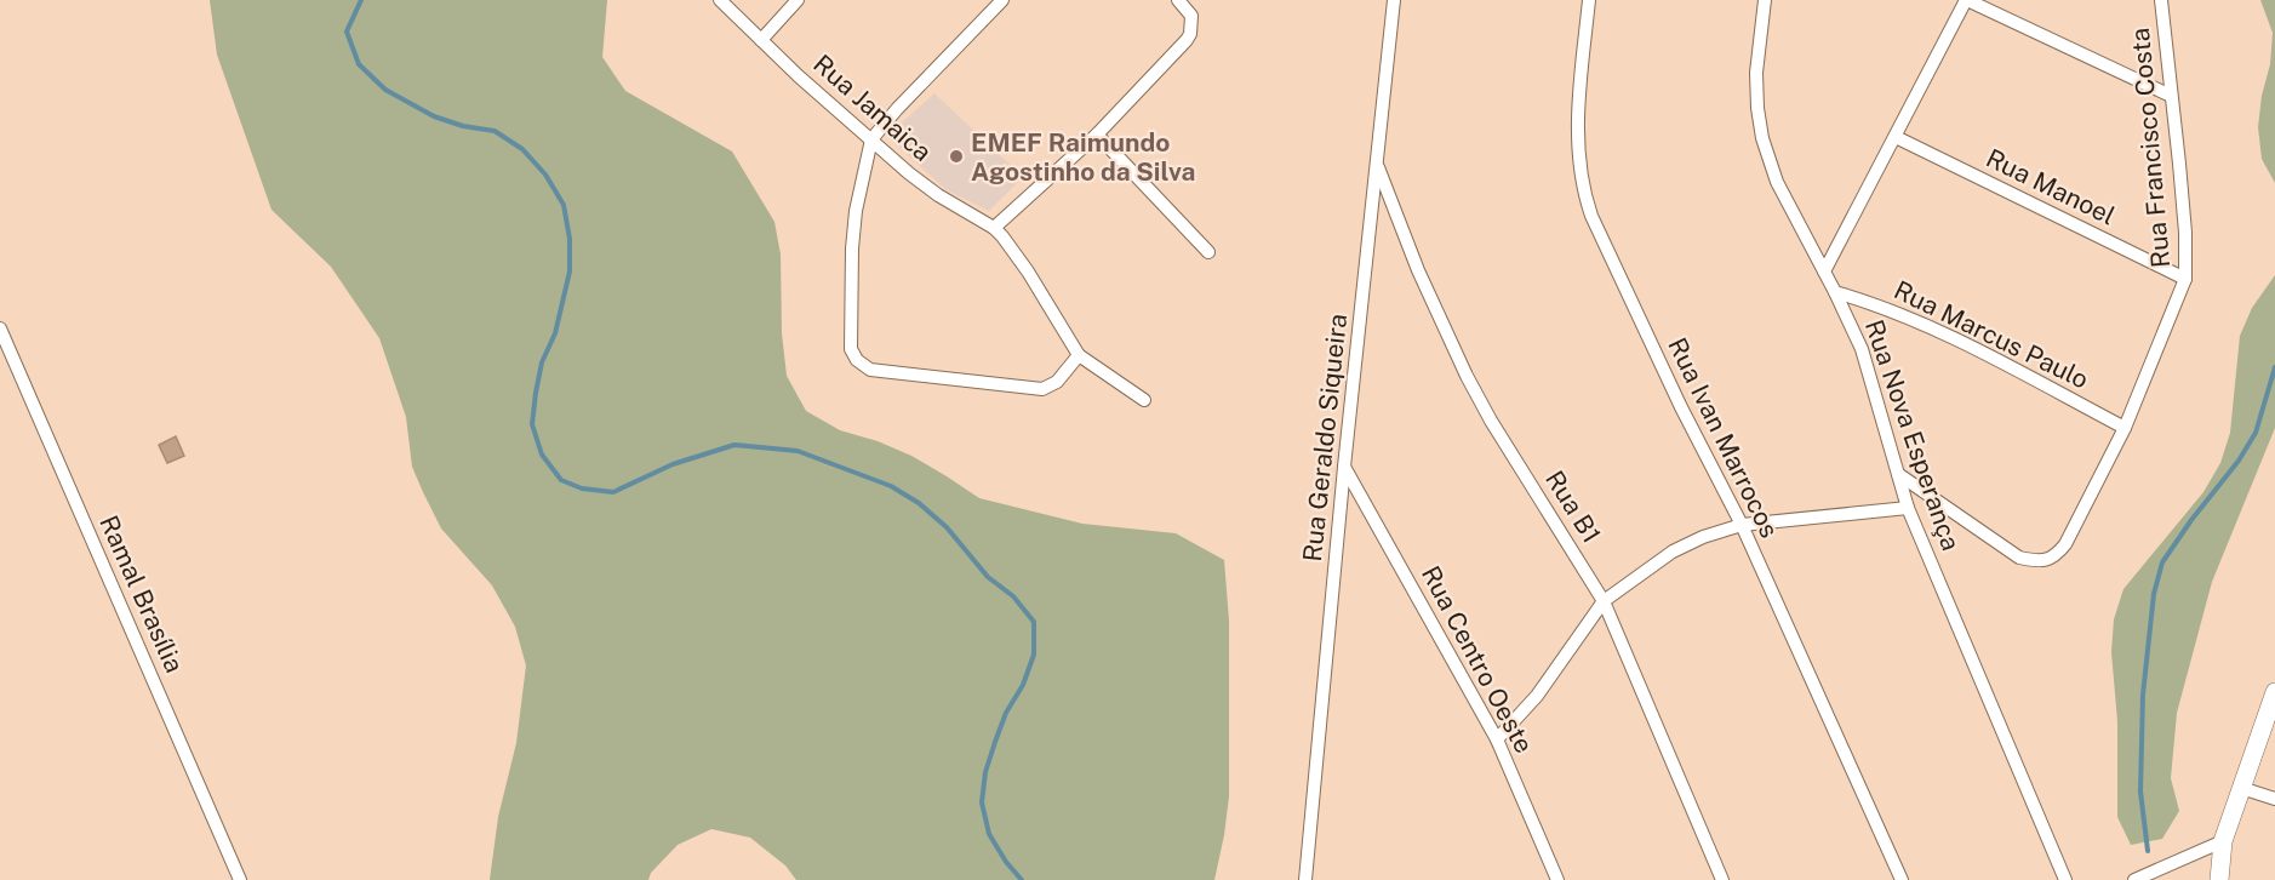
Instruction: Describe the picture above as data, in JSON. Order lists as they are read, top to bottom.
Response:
{
  "streets": {
    "street": [
      "Rua Jamaica",
      "Rua Francisco Costa",
      "Rua Manoel",
      "Rua Marcus Paulo",
      "Rua Nova Esperança",
      "Rua Geraldo Siqueira",
      "Rua Ivan Marrocos",
      "Rua B1",
      "Ramal Brasília",
      "Rua Centro Oeste"
    ]
  },
  "crossings": [
    ["Rua Francisco Costa", "Rua Manoel"],
    ["Rua Francisco Costa", "Rua Marcus Paulo"],
    ["Rua Francisco Costa", "Rua Nova Esperança"],
    ["Rua Marcus Paulo", "Rua Nova Esperança"],
    ["Rua Geraldo Siqueira", "Rua B1"],
    ["Rua Geraldo Siqueira", "Rua Centro Oeste"]
  ],
  "places": ["EMEF Raimundo Agostinho da Silva"]
}
